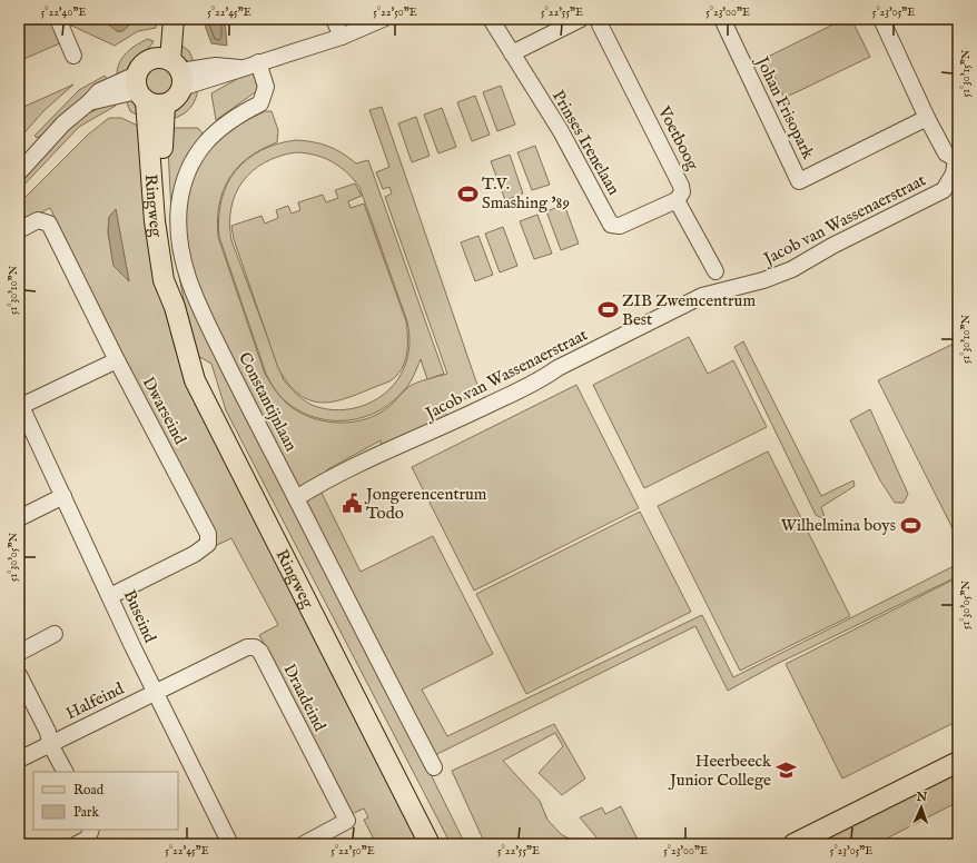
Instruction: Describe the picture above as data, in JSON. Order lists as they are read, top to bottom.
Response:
{
  "streets": {
    "main road": ["Ringweg"],
    "street": [
      "Johan Frisopark",
      "Voetboog",
      "Prinses Irenelaan",
      "Jacob van Wassenaerstraat",
      "Constantijnlaan",
      "Dwarseind",
      "Buseind",
      "Draadeind",
      "Halfeind"
    ]
  },
  "crossings": [
    ["Voetboog", "Prinses Irenelaan"],
    ["Jacob van Wassenaerstraat", "Constantijnlaan"],
    ["Dwarseind", "Buseind"],
    ["Buseind", "Draadeind"],
    ["Buseind", "Halfeind"],
    ["Draadeind", "Halfeind"]
  ],
  "places": {
    "sports": ["T.V. Smashing '89", "ZIB Zwemcentrum Best", "Wilhelmina boys"],
    "public building": ["Jongerencentrum Todo"],
    "school or university": ["Heerbeeck Junior College"]
  },
  "legend": ["Road", "Park"],
  "north": "top",
  "coordinates": [
    "5°22'40\"E",
    "5°22'45\"E",
    "5°22'50\"E",
    "5°22'55\"E",
    "5°23'00\"E",
    "5°23'05\"E",
    "51°30'15\"N",
    "51°30'10\"N",
    "51°30'05\"N"
  ]
}
